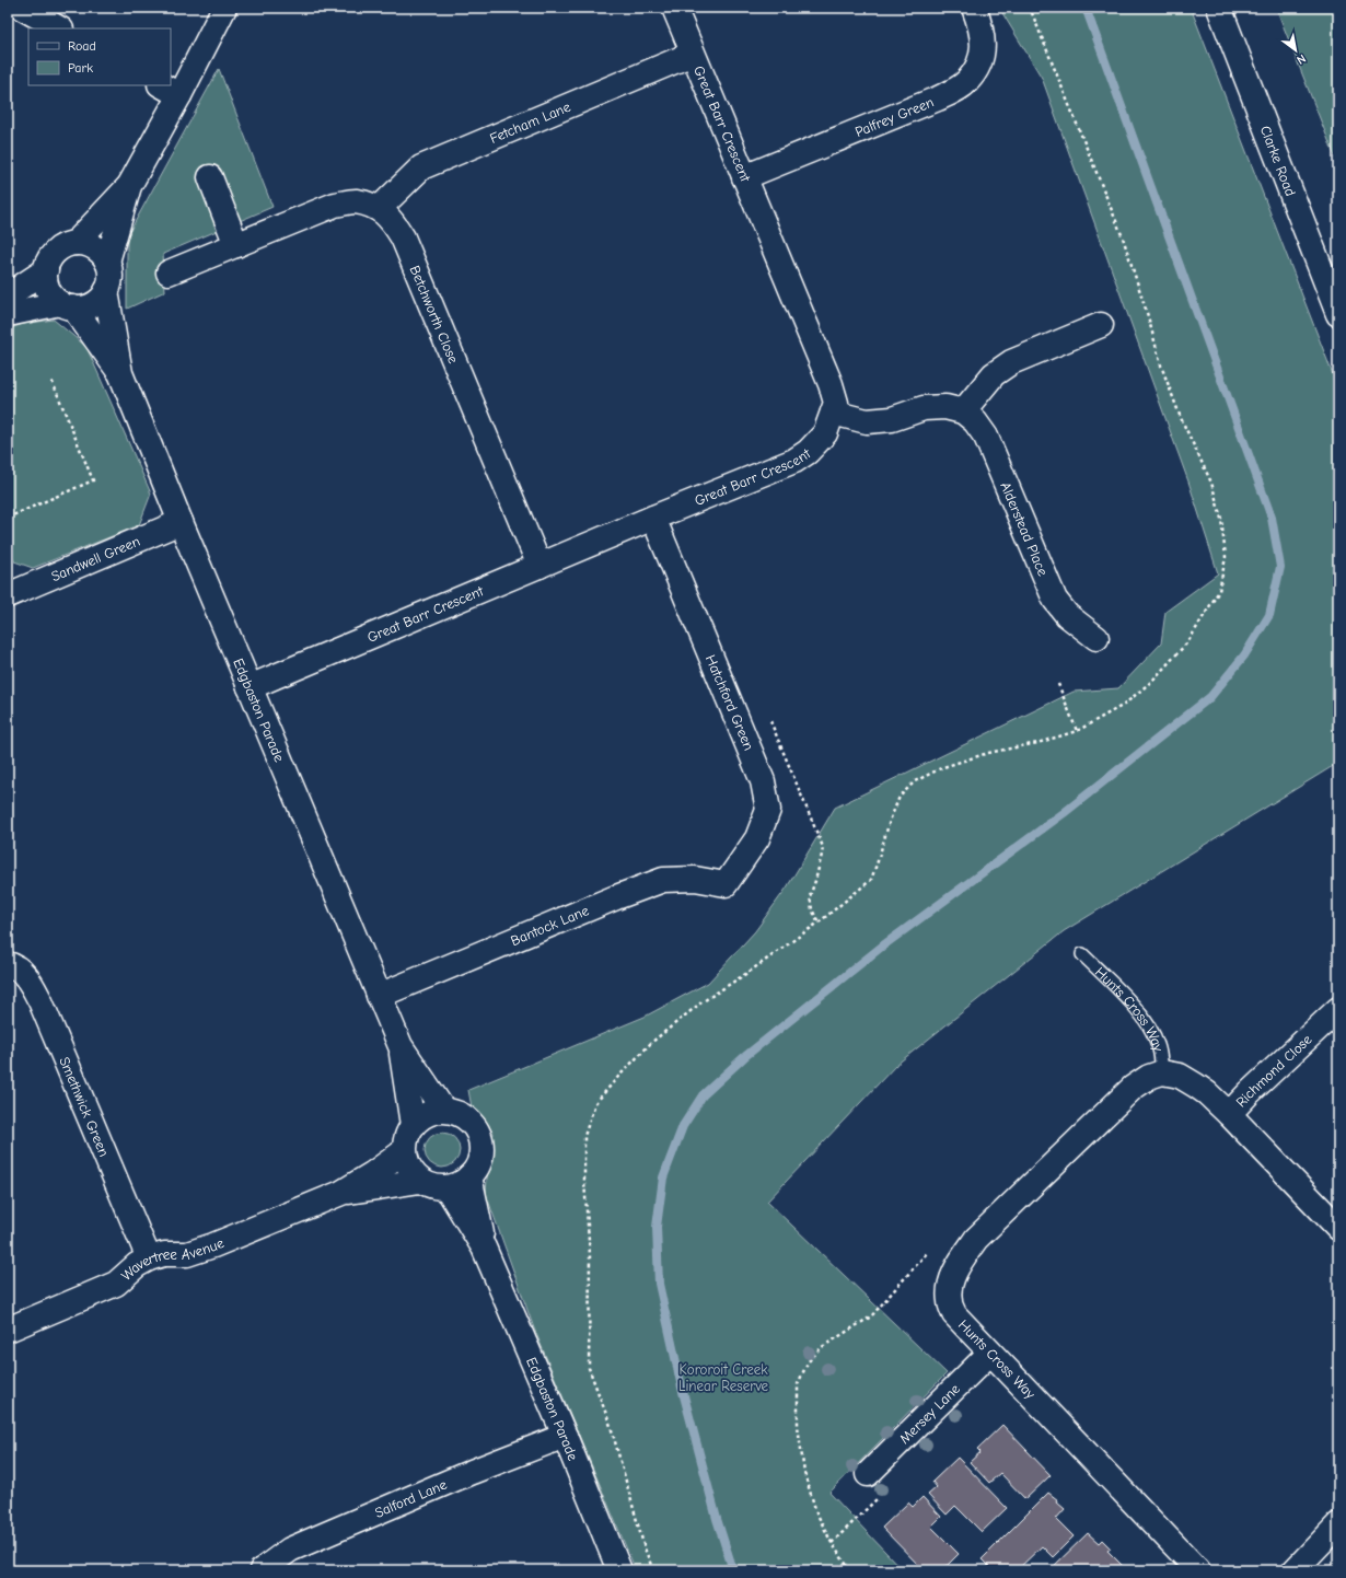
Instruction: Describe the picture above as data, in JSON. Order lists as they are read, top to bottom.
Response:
{
  "streets": {
    "street": [
      "Palfrey Green",
      "Fetcham Lane",
      "Great Barr Crescent",
      "Clarke Road",
      "Betchworth Close",
      "Alderstead Place",
      "Sandwell Green",
      "Hatchford Green",
      "Edgbaston Parade",
      "Bantock Lane",
      "Hunts Cross Way",
      "Richmond Close",
      "Smethwick Green",
      "Wavertree Avenue",
      "Mersey Lane",
      "Salford Lane"
    ]
  },
  "crossings": [
    ["Palfrey Green", "Great Barr Crescent"],
    ["Fetcham Lane", "Great Barr Crescent"],
    ["Fetcham Lane", "Betchworth Close"],
    ["Great Barr Crescent", "Betchworth Close"],
    ["Great Barr Crescent", "Hatchford Green"],
    ["Great Barr Crescent", "Edgbaston Parade"],
    ["Sandwell Green", "Edgbaston Parade"],
    ["Hatchford Green", "Bantock Lane"],
    ["Edgbaston Parade", "Bantock Lane"],
    ["Edgbaston Parade", "Wavertree Avenue"],
    ["Edgbaston Parade", "Salford Lane"],
    ["Hunts Cross Way", "Richmond Close"],
    ["Hunts Cross Way", "Mersey Lane"],
    ["Smethwick Green", "Wavertree Avenue"]
  ],
  "parks": ["Kororoit Creek Linear Reserve"],
  "legend": ["Road", "Park"],
  "north": "bottom right"
}
